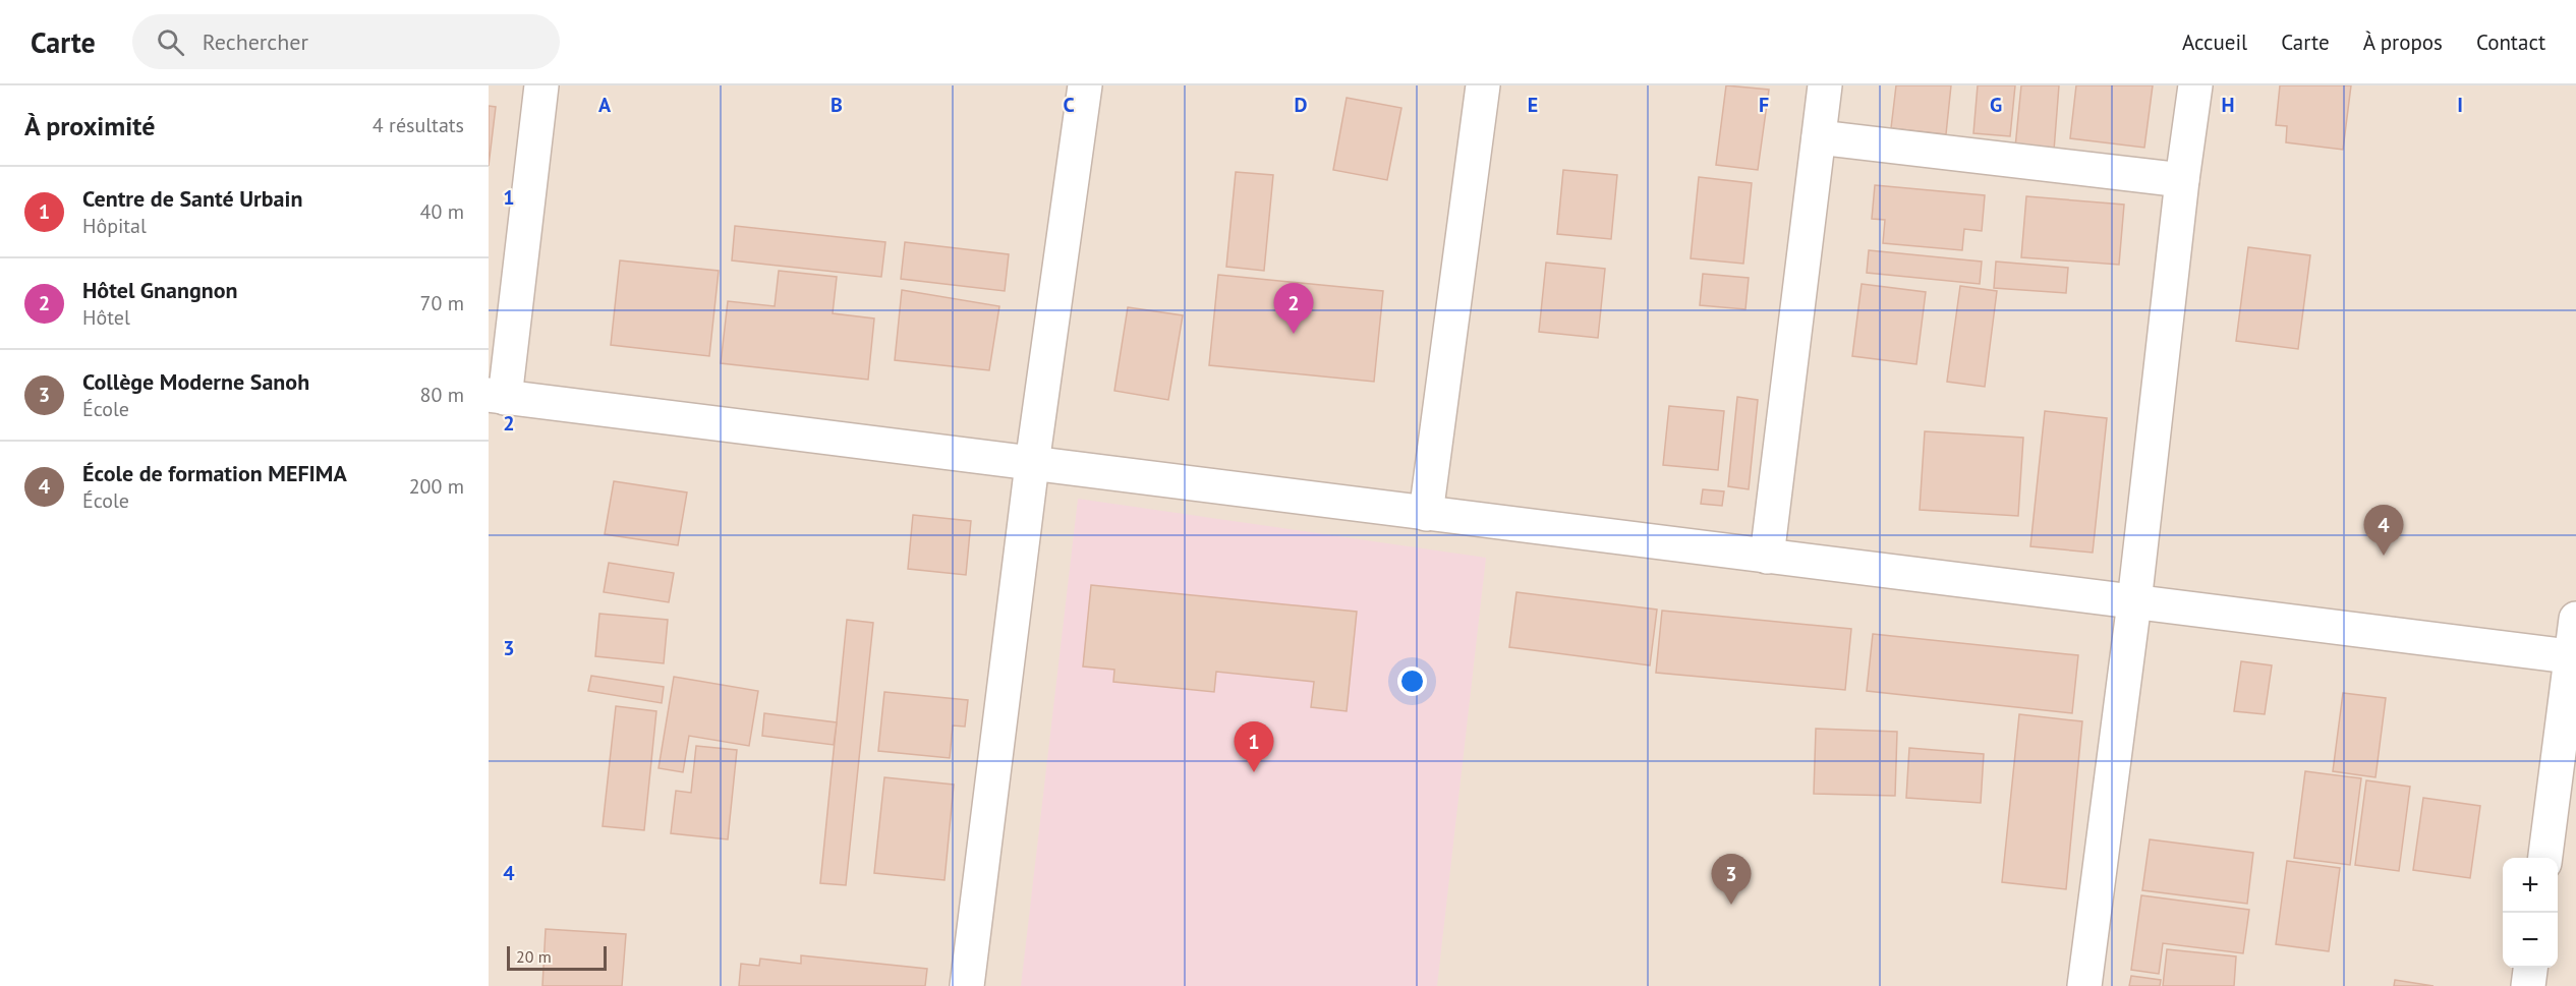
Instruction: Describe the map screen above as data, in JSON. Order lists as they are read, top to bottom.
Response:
{
  "scale_bar": "20 m",
  "page": {
    "header": "Carte",
    "search": "Rechercher",
    "nav": [
      "Accueil",
      "Carte",
      "À propos",
      "Contact"
    ],
    "heading": ["À proximité", "4 résultats"],
    "list": [
      {
        "mark": "1",
        "name": "Centre de Santé Urbain",
        "note": "Hôpital",
        "value": "40 m"
      },
      {
        "mark": "2",
        "name": "Hôtel Gnangnon",
        "note": "Hôtel",
        "value": "70 m"
      },
      {
        "mark": "3",
        "name": "Collège Moderne Sanoh",
        "note": "École",
        "value": "80 m"
      },
      {
        "mark": "4",
        "name": "École de formation MEFIMA",
        "note": "École",
        "value": "200 m"
      }
    ],
    "pins": [
      "2",
      "4",
      "1",
      "3"
    ],
    "map_buttons": ["+", "−"],
    "scale": "20 m"
  },
  "grid": {
    "columns": [
      "A",
      "B",
      "C",
      "D",
      "E",
      "F",
      "G",
      "H",
      "I"
    ],
    "rows": [
      "1",
      "2",
      "3",
      "4"
    ]
  }
}
